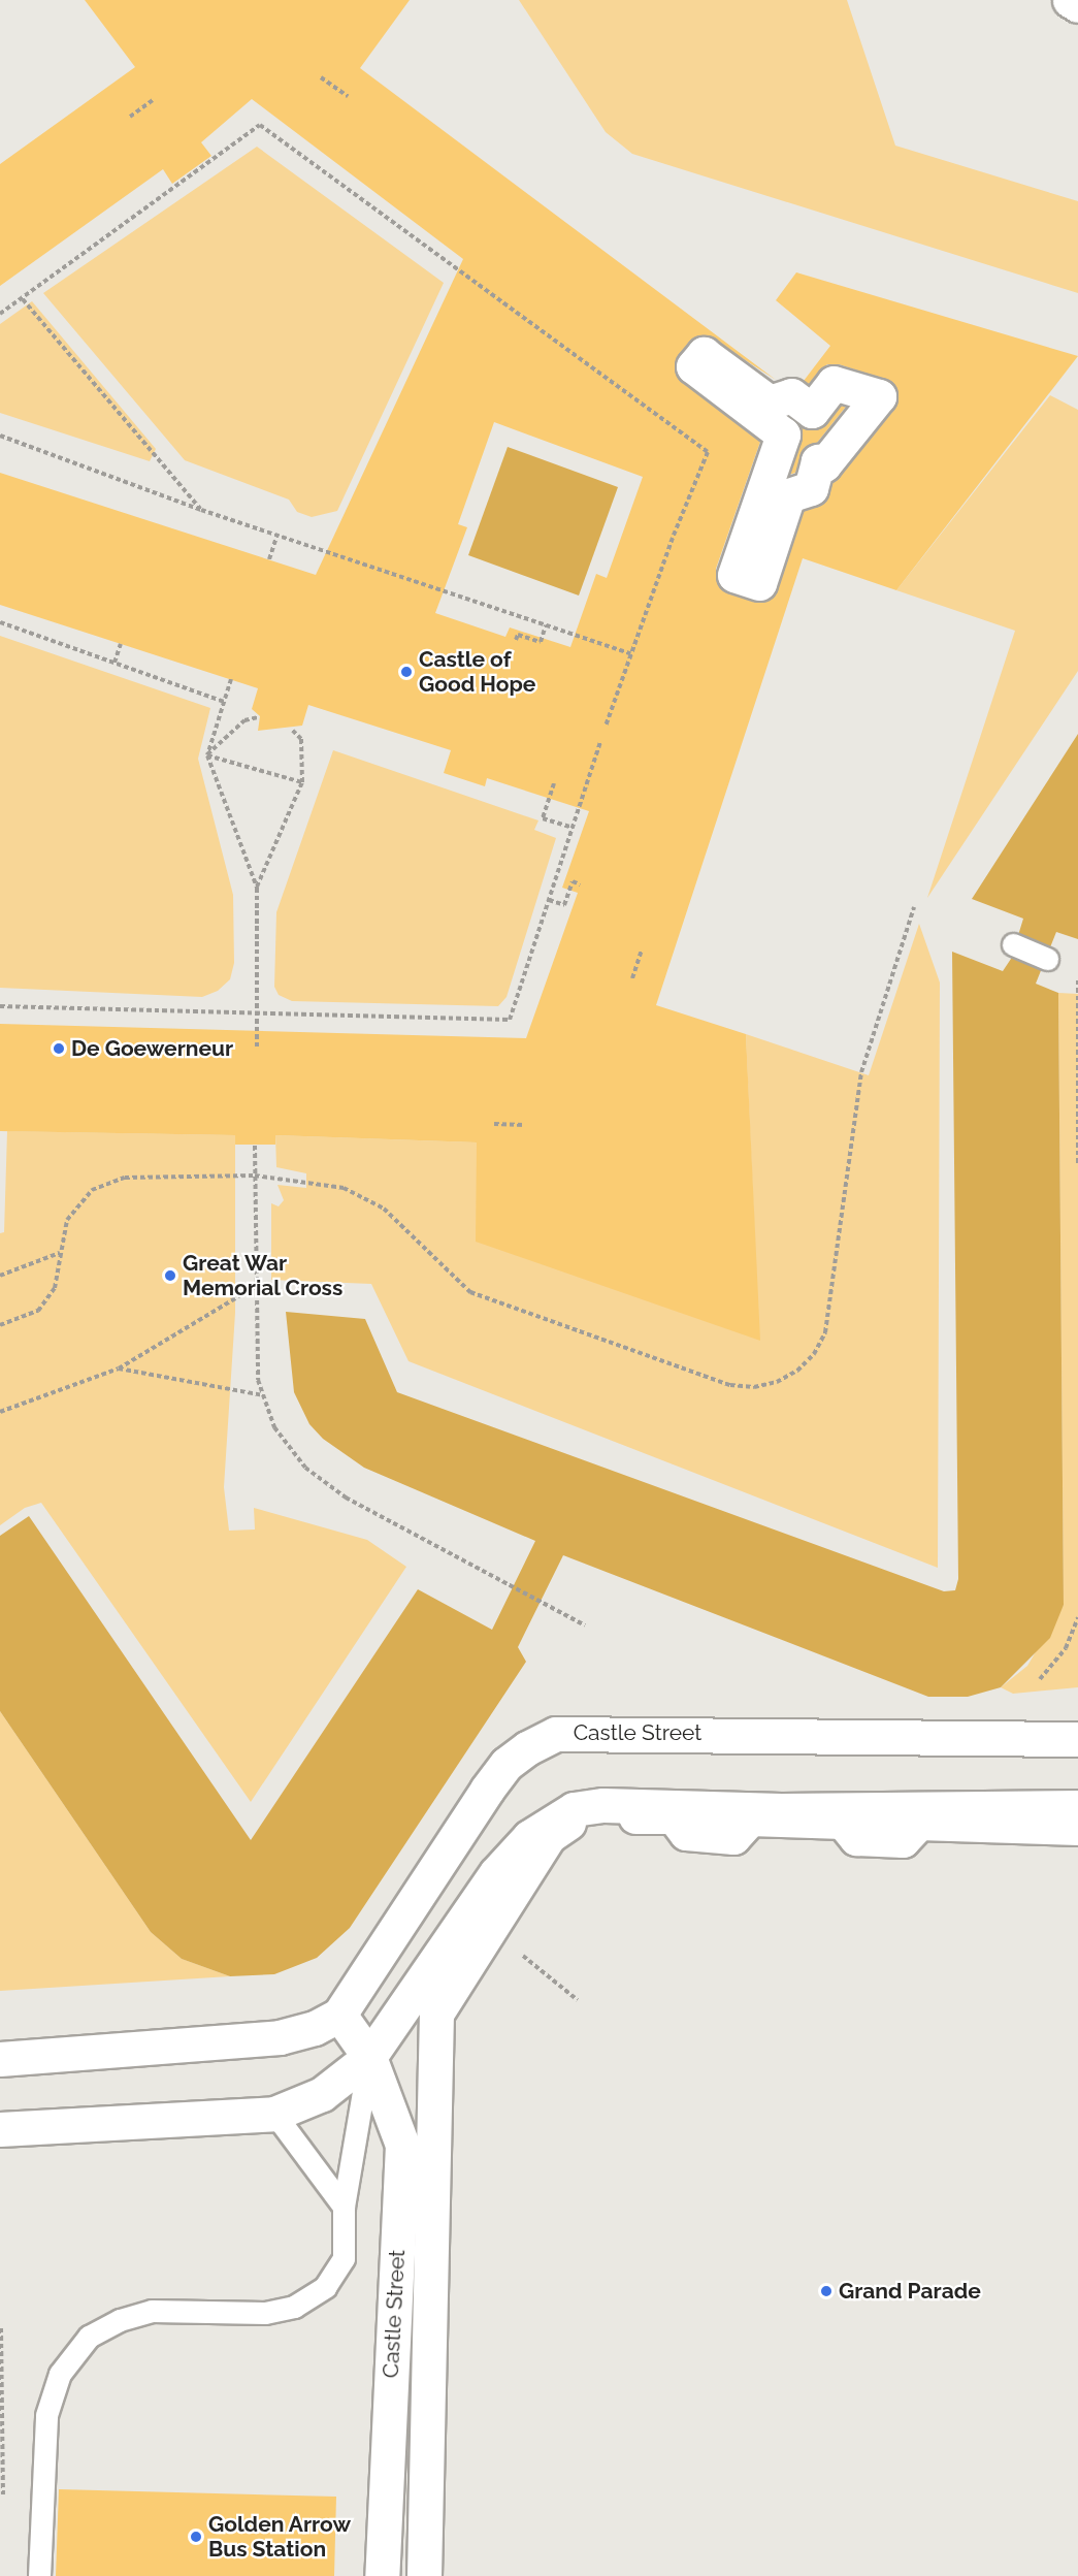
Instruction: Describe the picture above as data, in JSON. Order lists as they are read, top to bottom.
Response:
{
  "streets": {
    "street": ["Castle Street"]
  },
  "places": [
    "Castle of Good Hope",
    "De Goewerneur",
    "Great War Memorial Cross",
    "Grand Parade",
    "Golden Arrow Bus Station"
  ]
}
